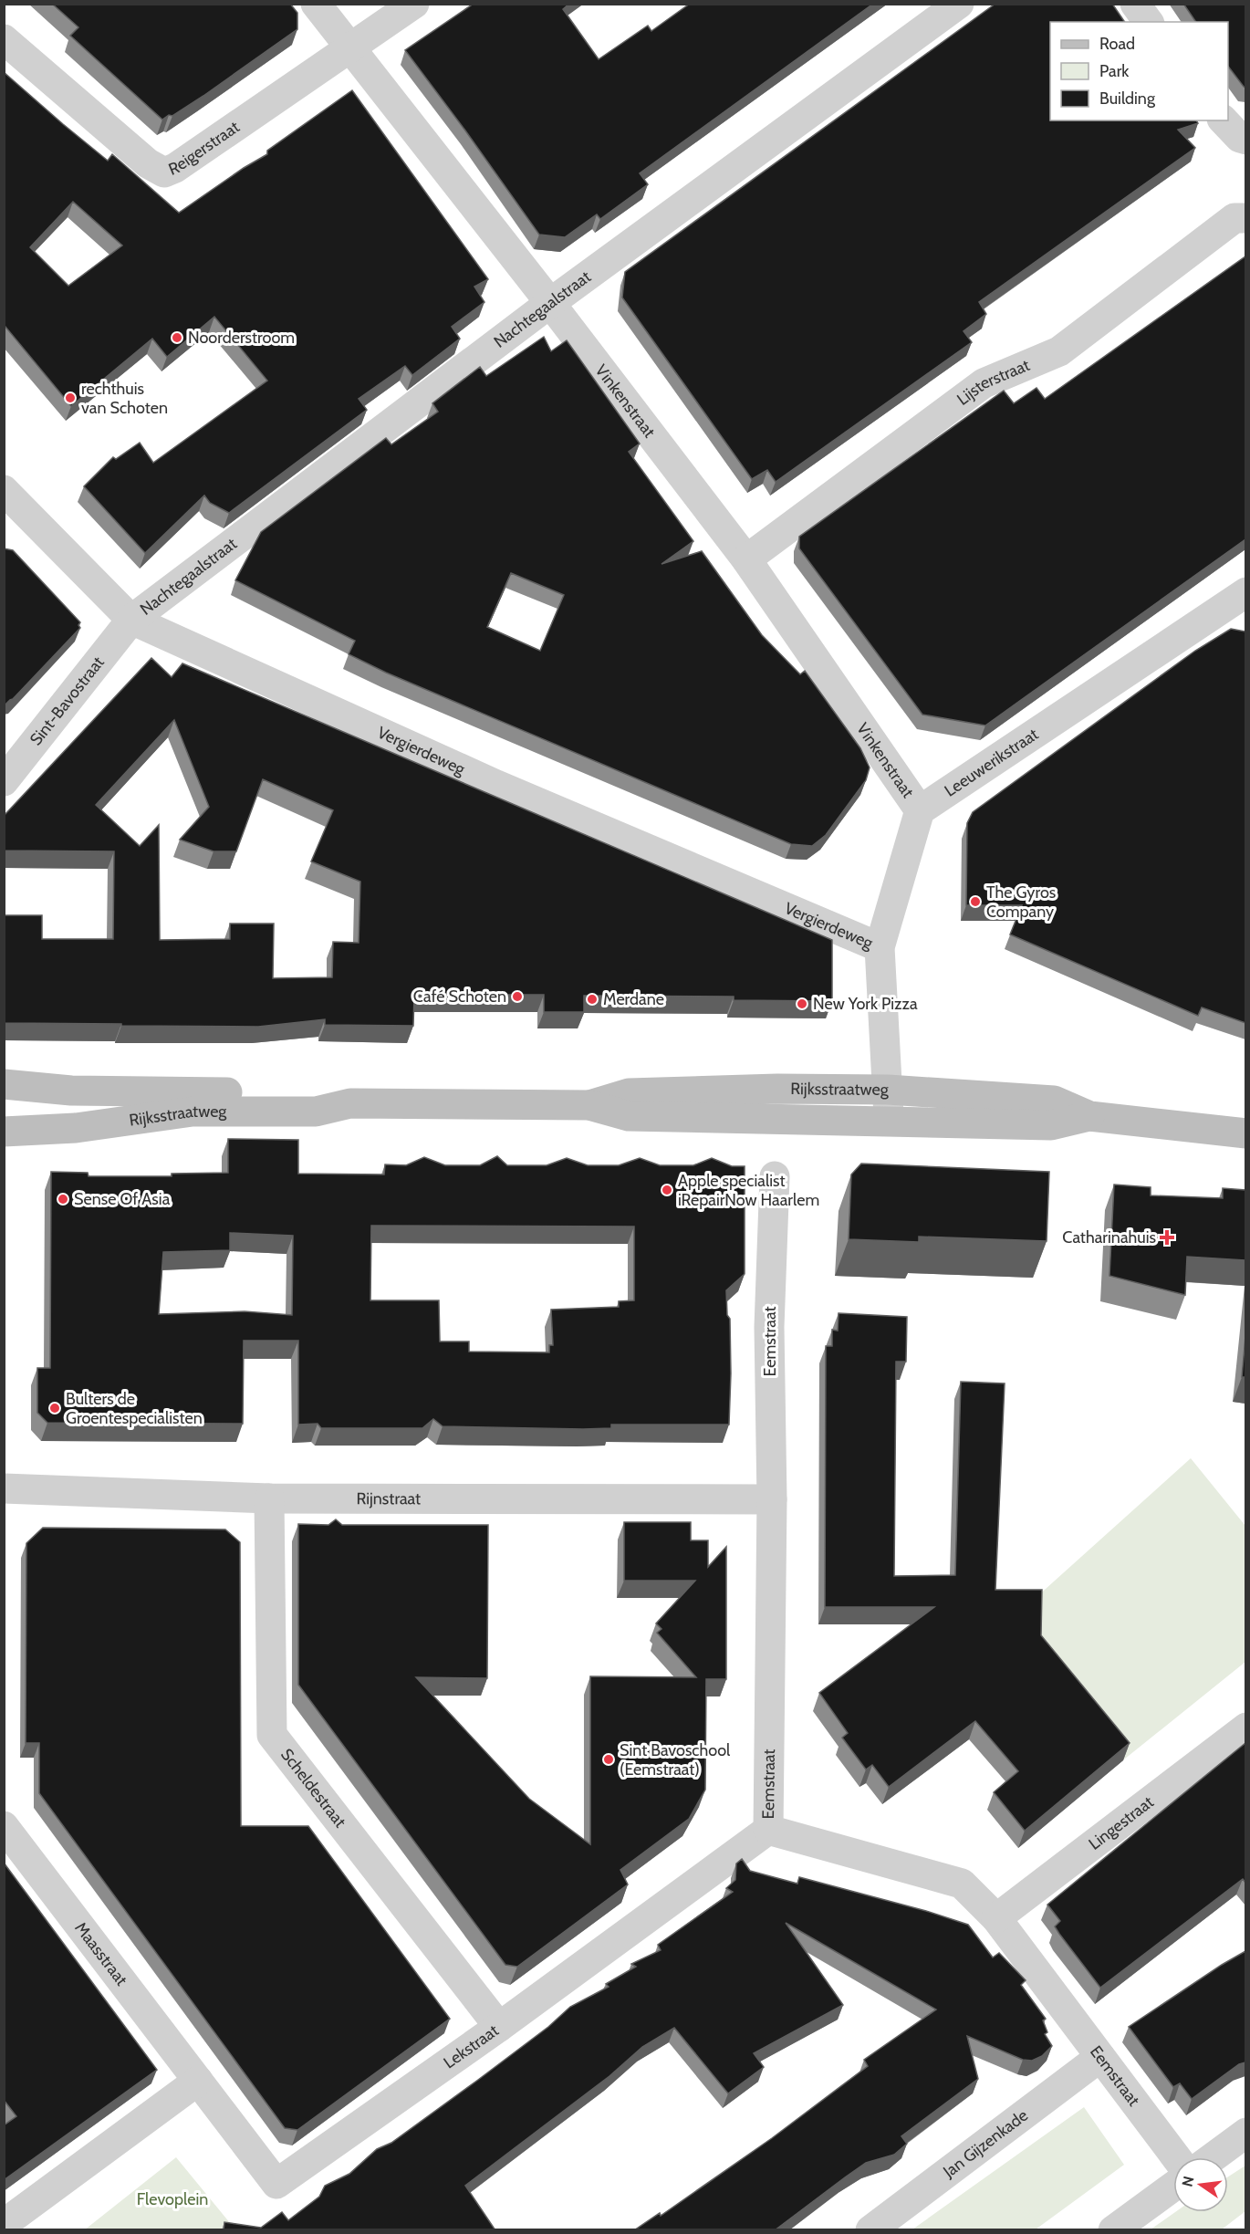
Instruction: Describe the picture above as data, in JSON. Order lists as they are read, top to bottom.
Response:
{
  "streets": {
    "main road": ["Rijksstraatweg"],
    "street": [
      "Reigerstraat",
      "Nachtegaalstraat",
      "Lijsterstraat",
      "Vinkenstraat",
      "Sint-Bavostraat",
      "Vergierdeweg",
      "Leeuwerikstraat",
      "Eemstraat",
      "Rijnstraat",
      "Scheldestraat",
      "Lingestraat",
      "Maasstraat",
      "Lekstraat",
      "Jan Gijzenkade"
    ]
  },
  "crossings": [
    ["Reigerstraat", "Vinkenstraat"],
    ["Nachtegaalstraat", "Vinkenstraat"],
    ["Nachtegaalstraat", "Sint-Bavostraat"],
    ["Nachtegaalstraat", "Vergierdeweg"],
    ["Lijsterstraat", "Vinkenstraat"],
    ["Vinkenstraat", "Leeuwerikstraat"],
    ["Sint-Bavostraat", "Vergierdeweg"],
    ["Eemstraat", "Rijnstraat"],
    ["Eemstraat", "Lingestraat"],
    ["Eemstraat", "Lekstraat"],
    ["Eemstraat", "Jan Gijzenkade"],
    ["Rijnstraat", "Scheldestraat"],
    ["Scheldestraat", "Lekstraat"],
    ["Maasstraat", "Lekstraat"]
  ],
  "parks": ["Flevoplein"],
  "places": {
    "other": [
      "Noorderstroom",
      "rechthuis van Schoten",
      "The Gyros Company",
      "Café Schoten",
      "Merdane",
      "New York Pizza",
      "Apple specialist iRepairNow Haarlem",
      "Sense Of Asia",
      "Bulters de Groentespecialisten",
      "Sint Bavoschool (Eemstraat)"
    ],
    "health": ["Catharinahuis"]
  },
  "legend": ["Road", "Park", "Building"],
  "north": "left"
}
